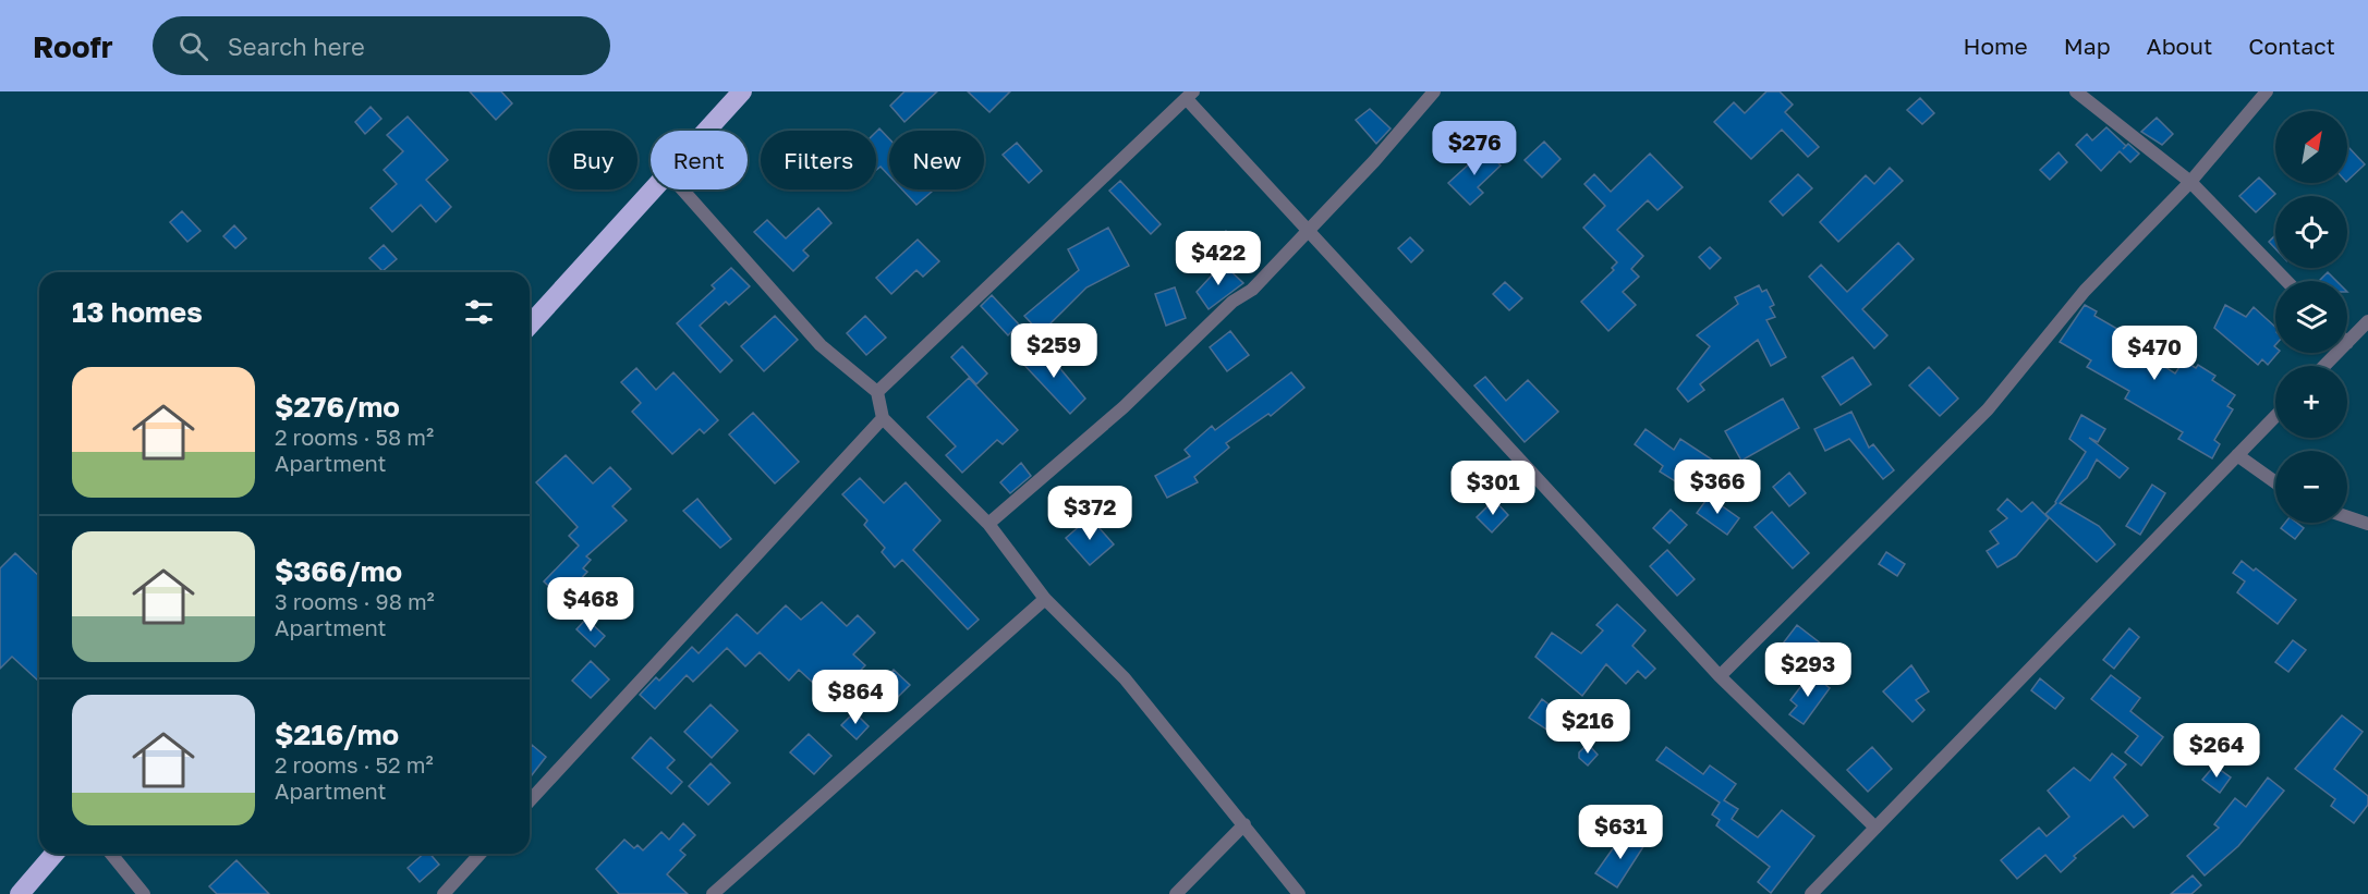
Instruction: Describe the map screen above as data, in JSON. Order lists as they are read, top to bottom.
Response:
{
  "north": "top right",
  "page": {
    "header": "Roofr",
    "search": "Search here",
    "nav": [
      "Home",
      "Map",
      "About",
      "Contact"
    ],
    "map_buttons": ["+", "−"],
    "price": [
      "$276",
      "$422",
      "$259",
      "$470",
      "$366",
      "$301",
      "$372",
      "$468",
      "$293",
      "$864",
      "$216",
      "$264",
      "$631"
    ],
    "chip": [
      "Buy",
      "Rent",
      "Filters",
      "New"
    ],
    "heading": "13 homes",
    "list": [
      {
        "name": "$276/mo",
        "note": "2 rooms · 58 m² · Apartment"
      },
      {
        "name": "$366/mo",
        "note": "3 rooms · 98 m² · Apartment"
      },
      {
        "name": "$216/mo",
        "note": "2 rooms · 52 m² · Apartment"
      }
    ]
  }
}
